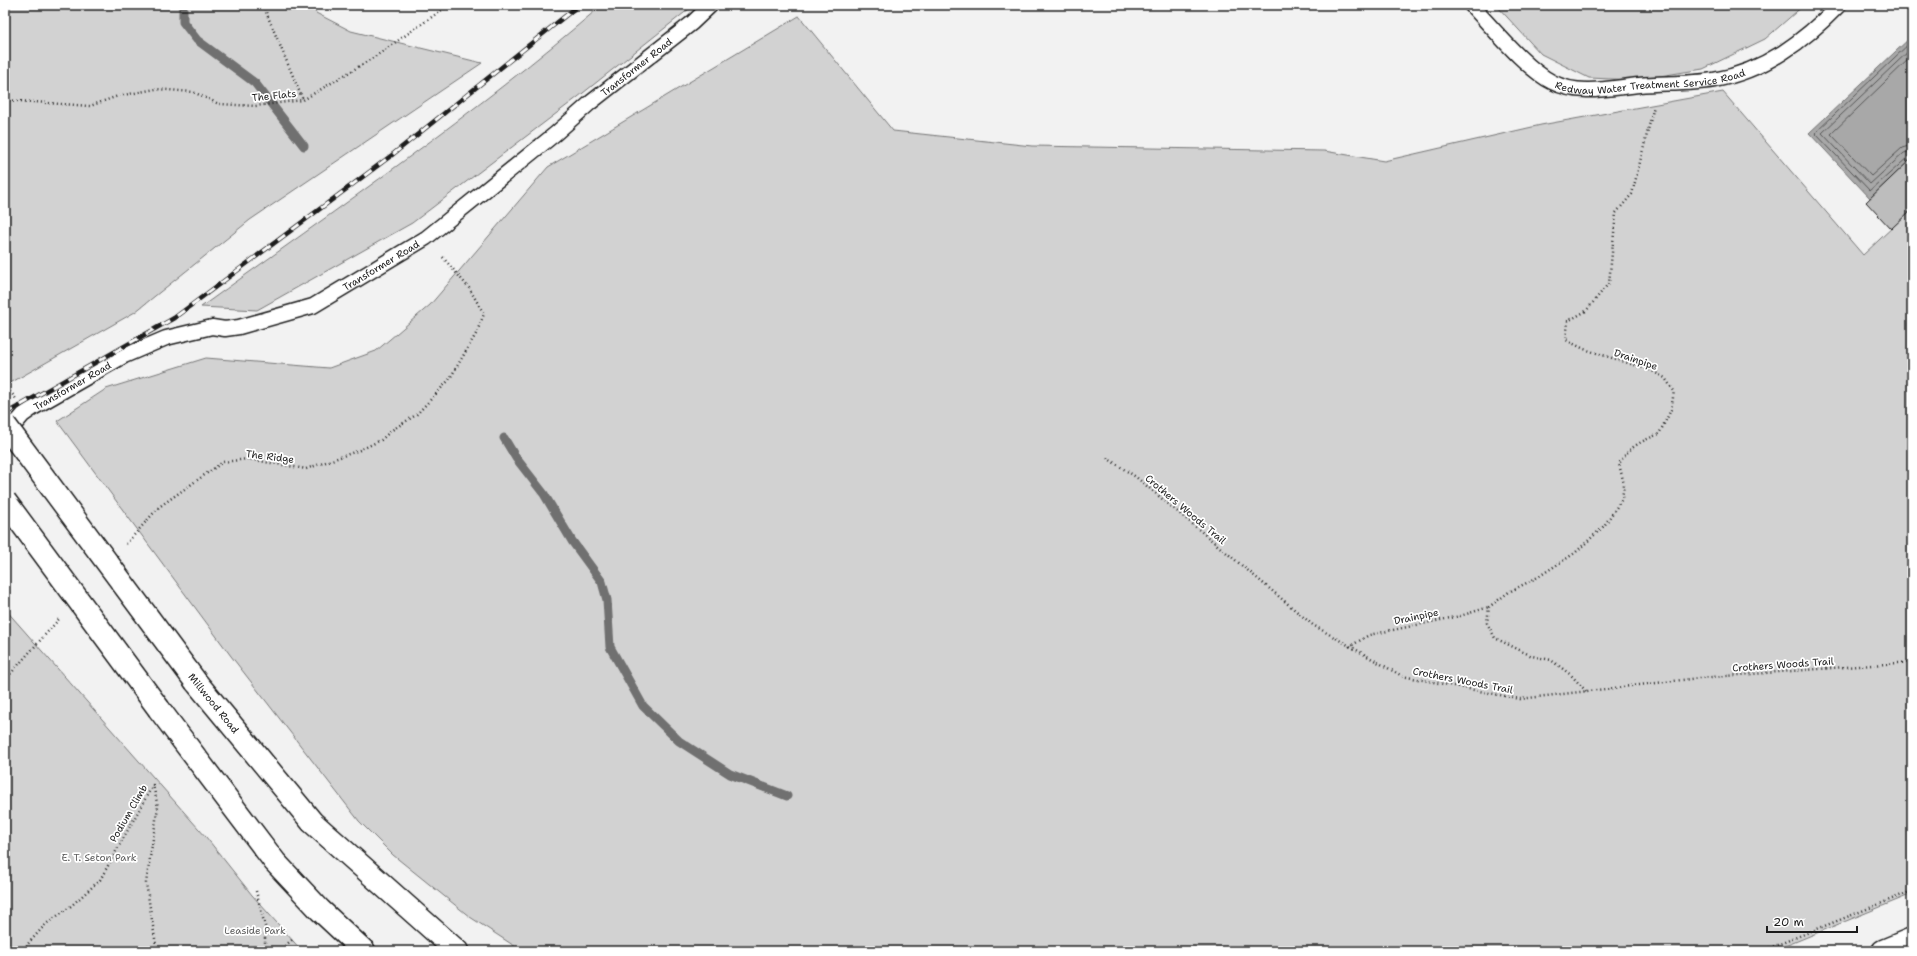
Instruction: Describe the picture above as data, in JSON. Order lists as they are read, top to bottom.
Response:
{
  "streets": {
    "main road": ["Millwood Road"],
    "lane": ["Transformer Road", "Redway Water Treatment Service Road"],
    "path": [
      "The Flats",
      "Drainpipe",
      "The Ridge",
      "Crothers Woods Trail",
      "Podium Climb"
    ]
  },
  "crossings": [
    ["Transformer Road", "The Ridge"],
    ["Redway Water Treatment Service Road", "Drainpipe"],
    ["Drainpipe", "Crothers Woods Trail"]
  ],
  "parks": ["E. T. Seton Park", "Leaside Park"],
  "scale_bar": "20 m"
}
